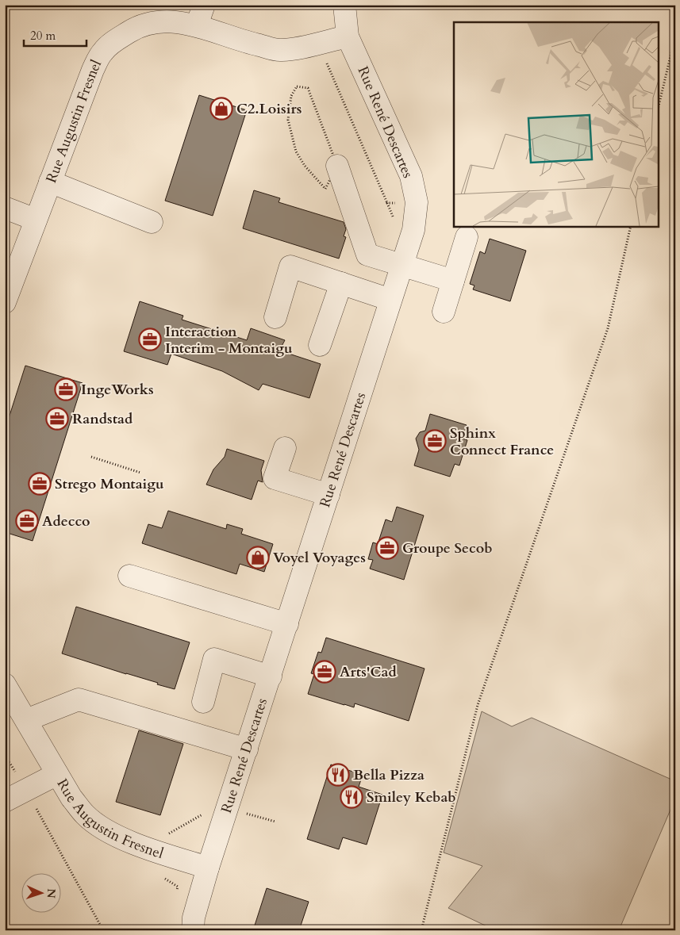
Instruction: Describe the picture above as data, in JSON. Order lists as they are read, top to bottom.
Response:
{
  "streets": {
    "street": ["Rue Augustin Fresnel", "Rue René Descartes"]
  },
  "crossings": [
    ["Rue Augustin Fresnel", "Rue René Descartes"]
  ],
  "places": {
    "shop": ["C2.Loisirs", "Voyel Voyages"],
    "office": [
      "Interaction Interim - Montaigu",
      "IngeWorks",
      "Randstad",
      "Sphinx Connect France",
      "Strego Montaigu",
      "Adecco",
      "Groupe Secob",
      "Arts'Cad"
    ],
    "restaurant": ["Bella Pizza", "Smiley Kebab"]
  },
  "scale_bar": "20 m",
  "north": "right"
}
